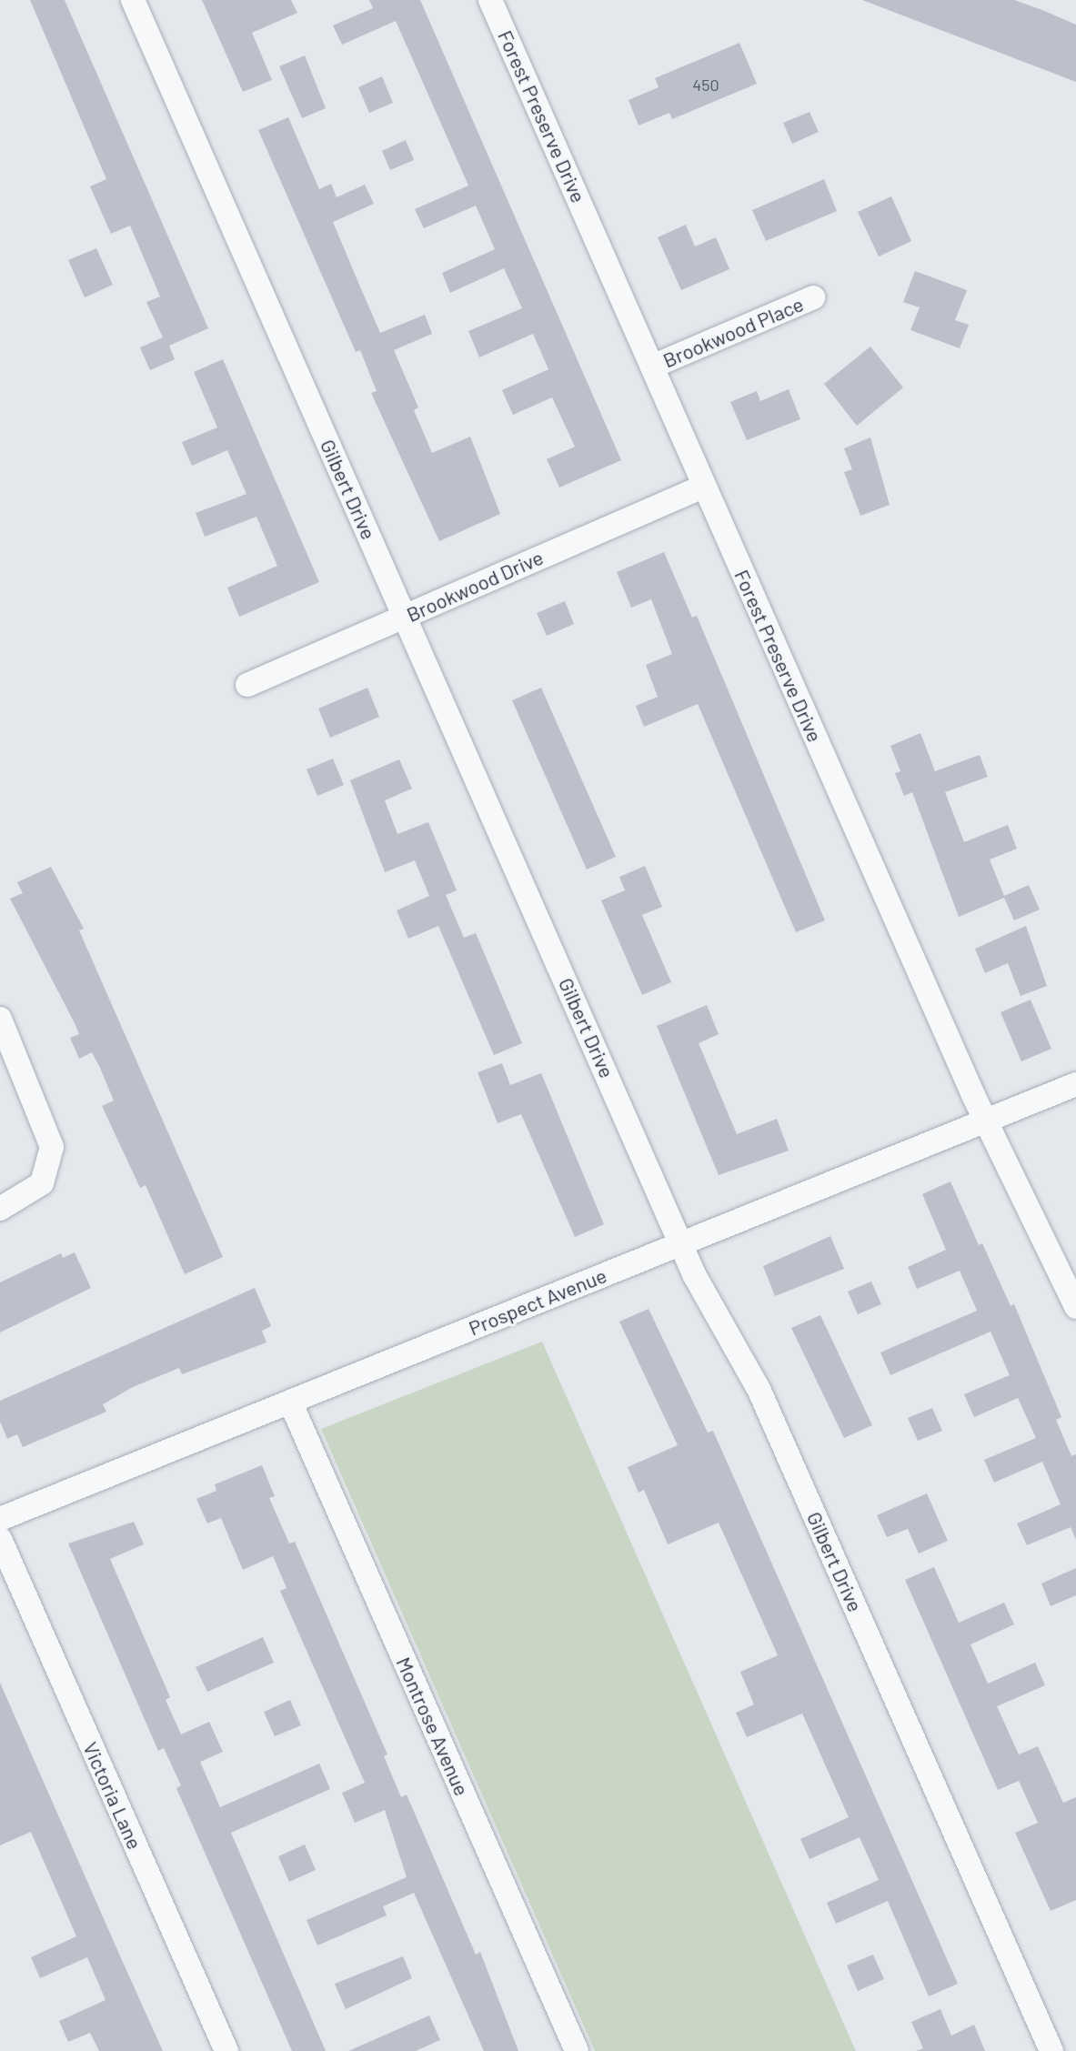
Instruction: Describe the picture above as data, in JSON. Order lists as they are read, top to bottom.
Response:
{
  "streets": {
    "street": [
      "Forest Preserve Drive",
      "Brookwood Place",
      "Gilbert Drive",
      "Brookwood Drive",
      "Prospect Avenue",
      "Montrose Avenue",
      "Victoria Lane"
    ]
  },
  "crossings": [
    ["Forest Preserve Drive", "Brookwood Place"],
    ["Forest Preserve Drive", "Brookwood Drive"],
    ["Forest Preserve Drive", "Prospect Avenue"],
    ["Gilbert Drive", "Brookwood Drive"],
    ["Gilbert Drive", "Prospect Avenue"],
    ["Prospect Avenue", "Montrose Avenue"]
  ],
  "house_numbers": ["450"]
}
